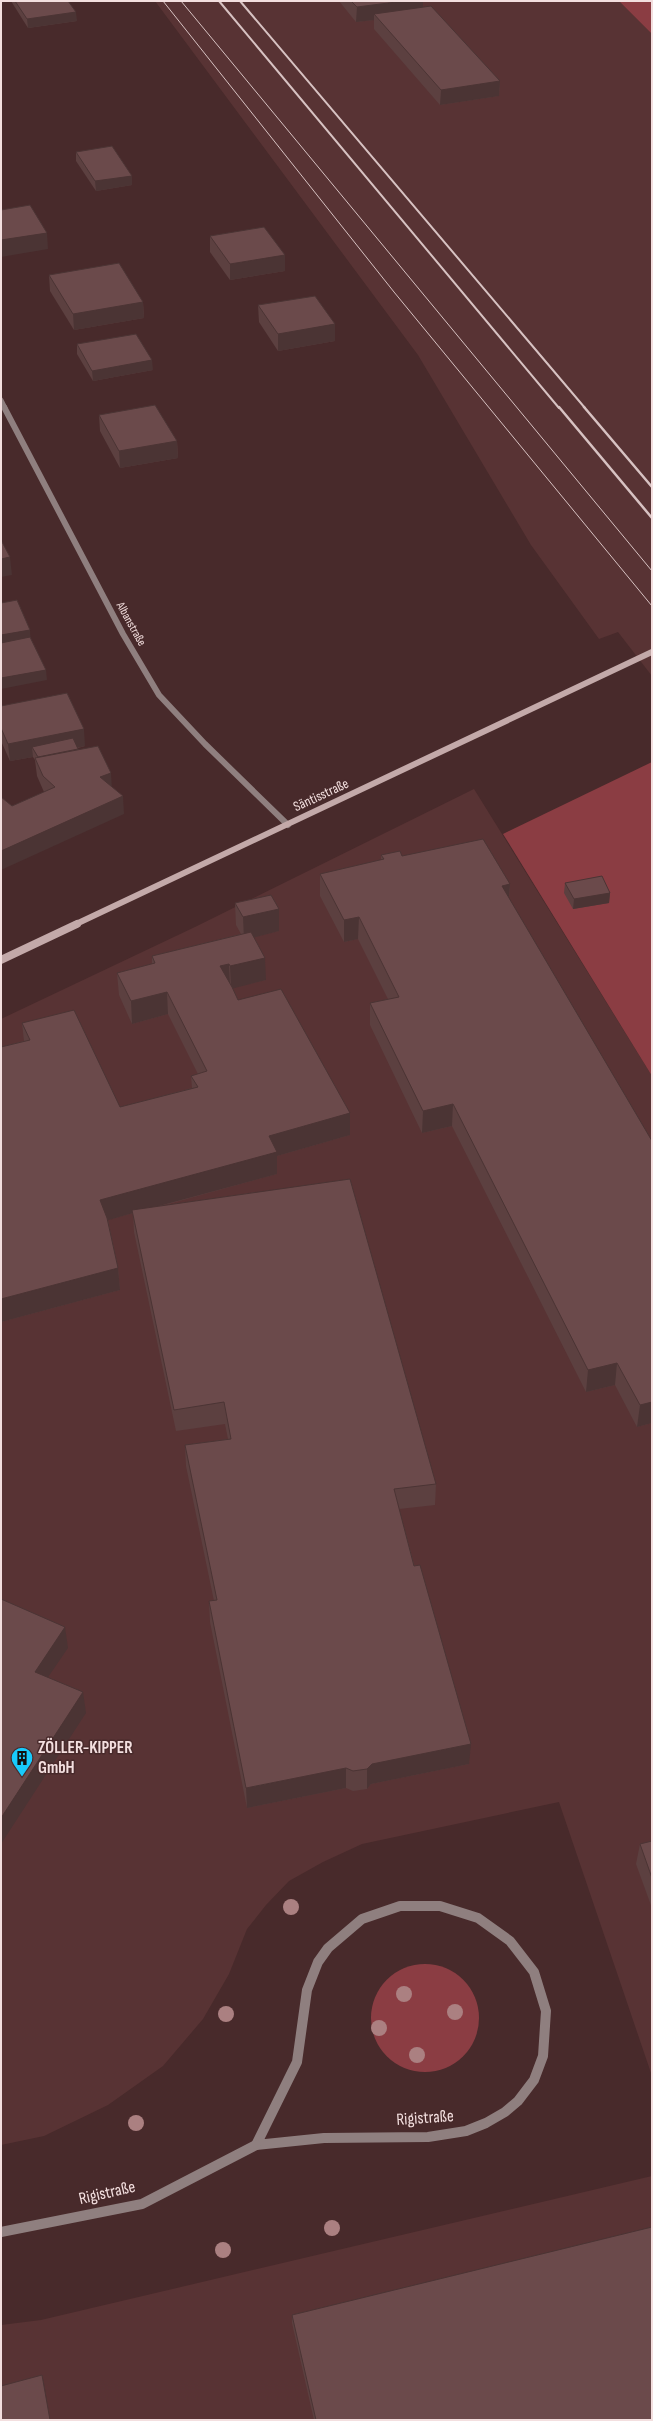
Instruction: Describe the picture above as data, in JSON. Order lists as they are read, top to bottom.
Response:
{
  "streets": {
    "street": ["Albanstraße", "Säntisstraße", "Rigistraße"]
  },
  "crossings": [
    ["Albanstraße", "Säntisstraße"]
  ],
  "places": {
    "building": ["ZÖLLER-KIPPER GmbH"]
  }
}
